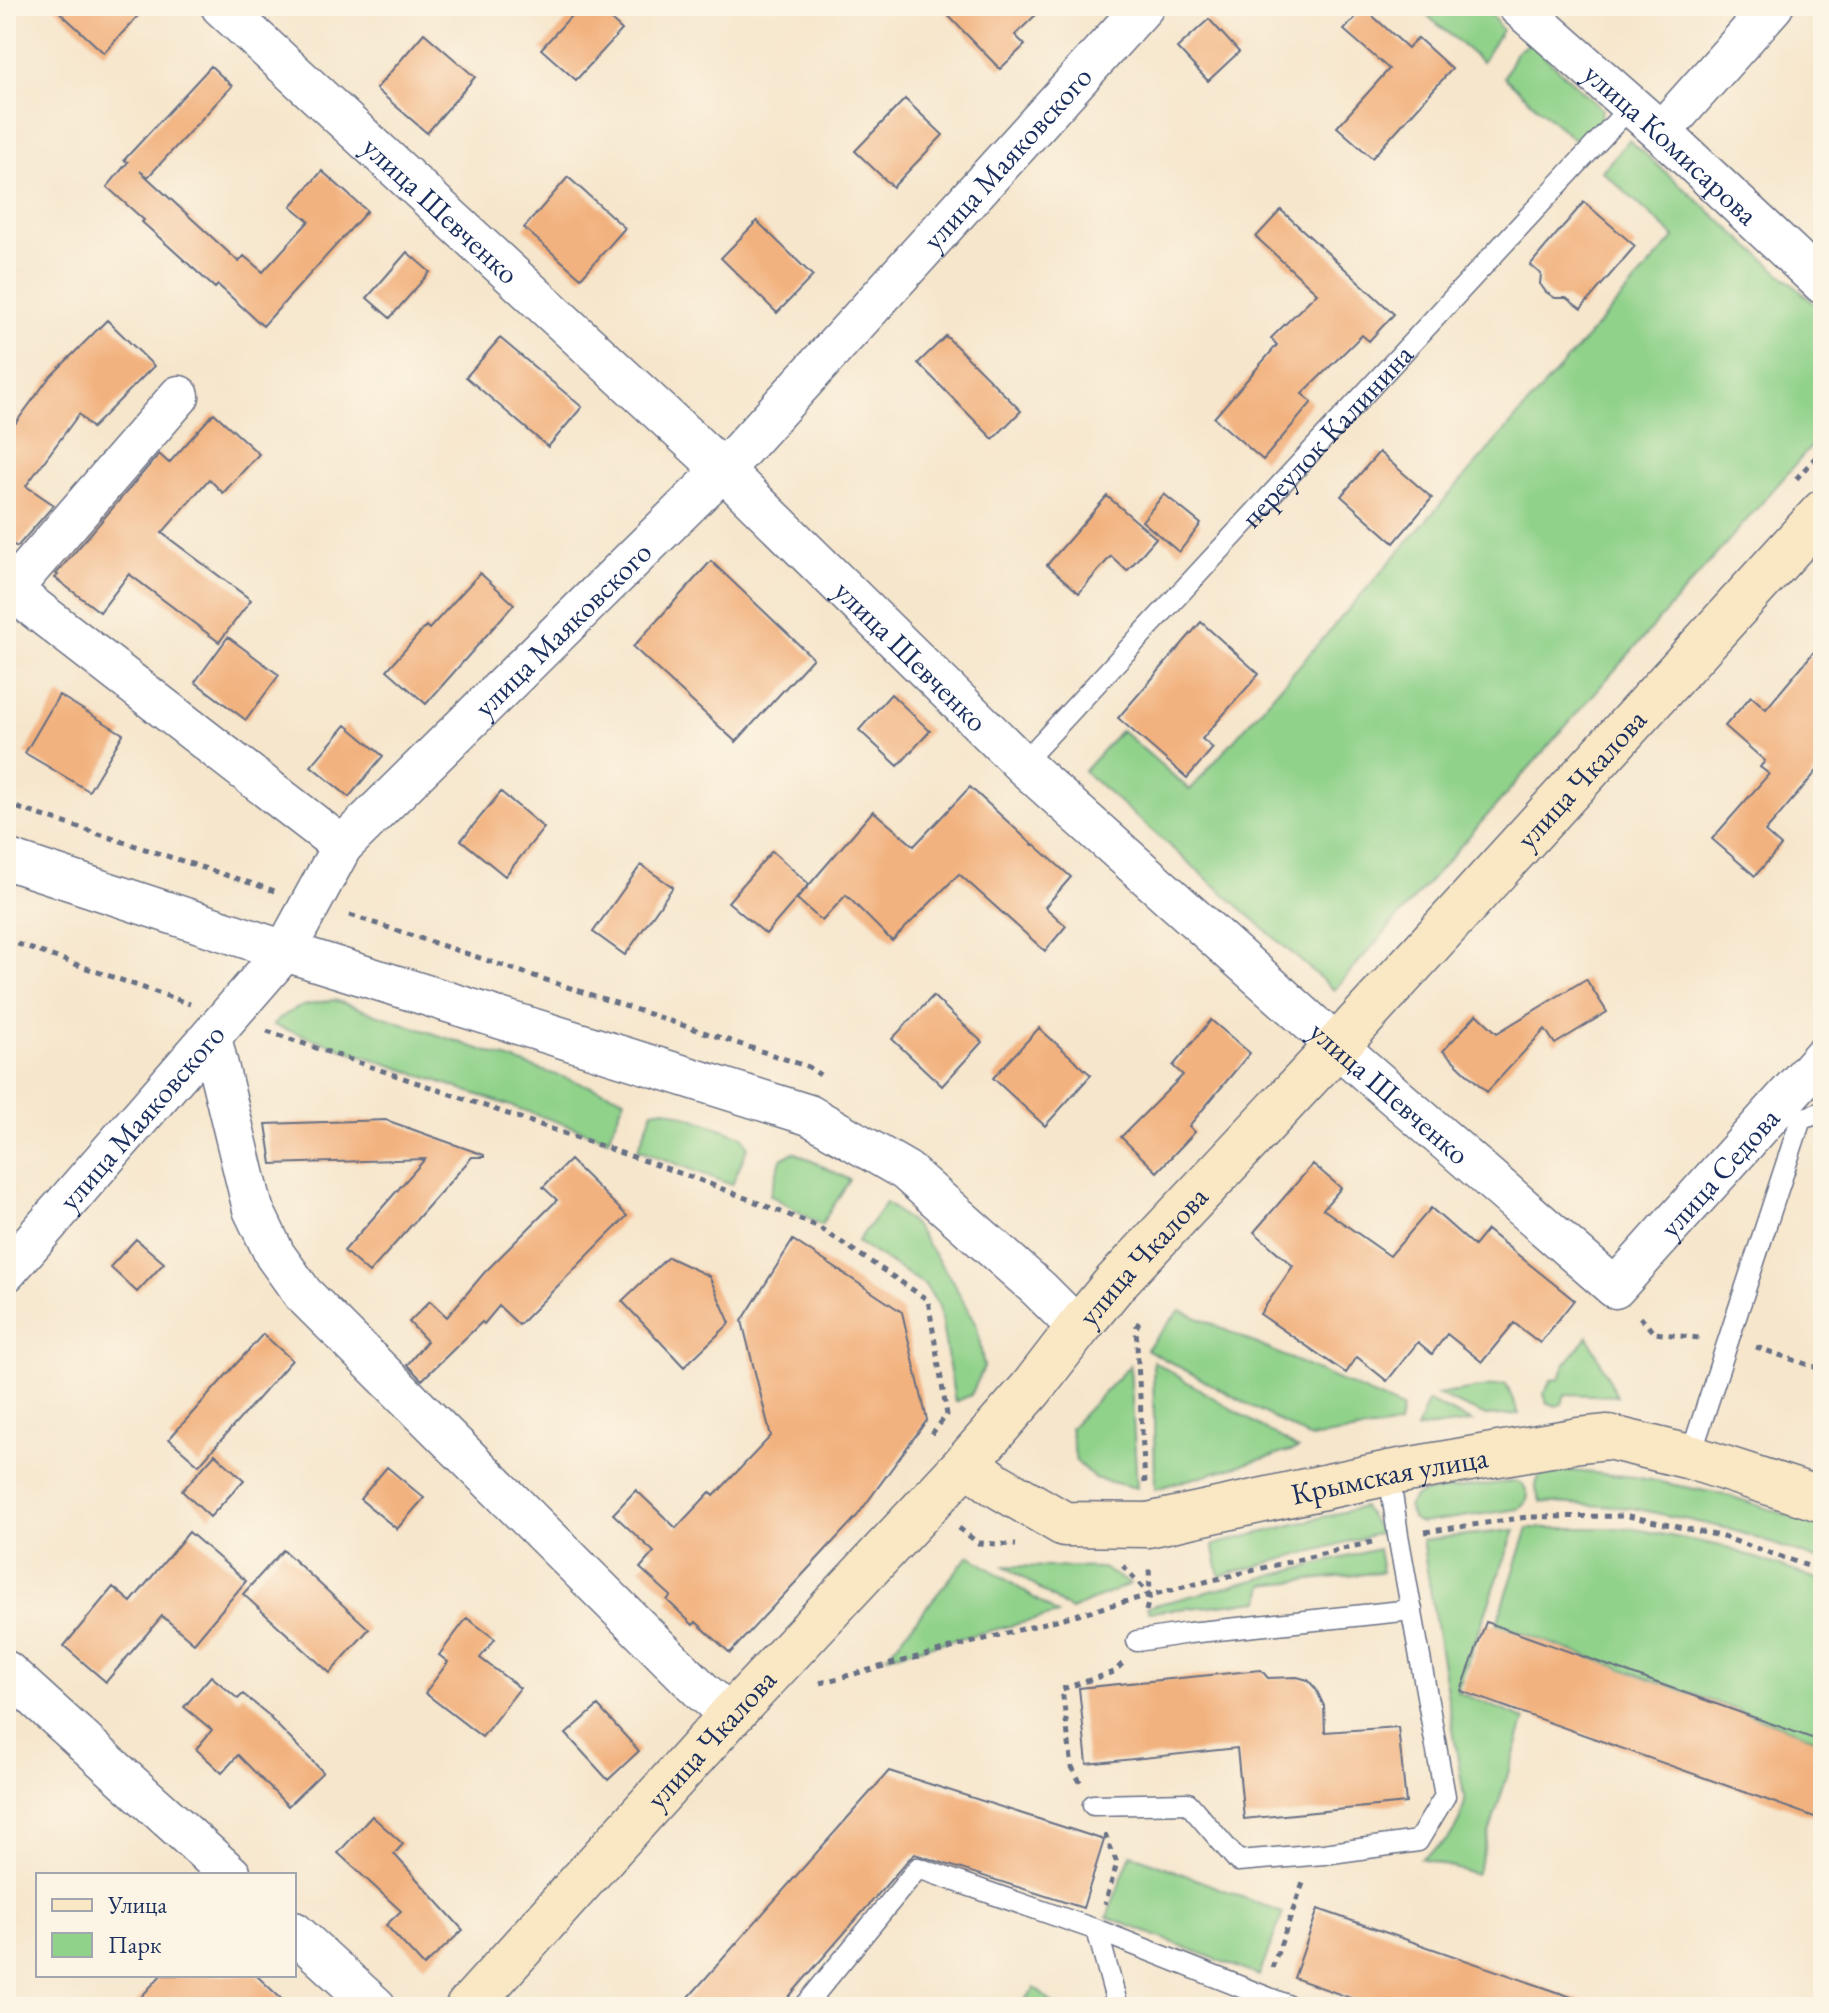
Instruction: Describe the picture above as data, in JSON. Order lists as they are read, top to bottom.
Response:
{
  "streets": {
    "main road": ["улица Чкалова", "Крымская улица"],
    "street": [
      "улица Комисарова",
      "улица Маяковского",
      "улица Шевченко",
      "улица Седова"
    ],
    "lane": ["переулок Калинина"]
  },
  "crossings": [
    ["улица Комисарова", "переулок Калинина"],
    ["улица Маяковского", "улица Шевченко"],
    ["улица Шевченко", "переулок Калинина"],
    ["улица Шевченко", "улица Чкалова"],
    ["улица Шевченко", "улица Седова"],
    ["улица Чкалова", "Крымская улица"]
  ],
  "legend": ["Улица", "Парк"]
}
